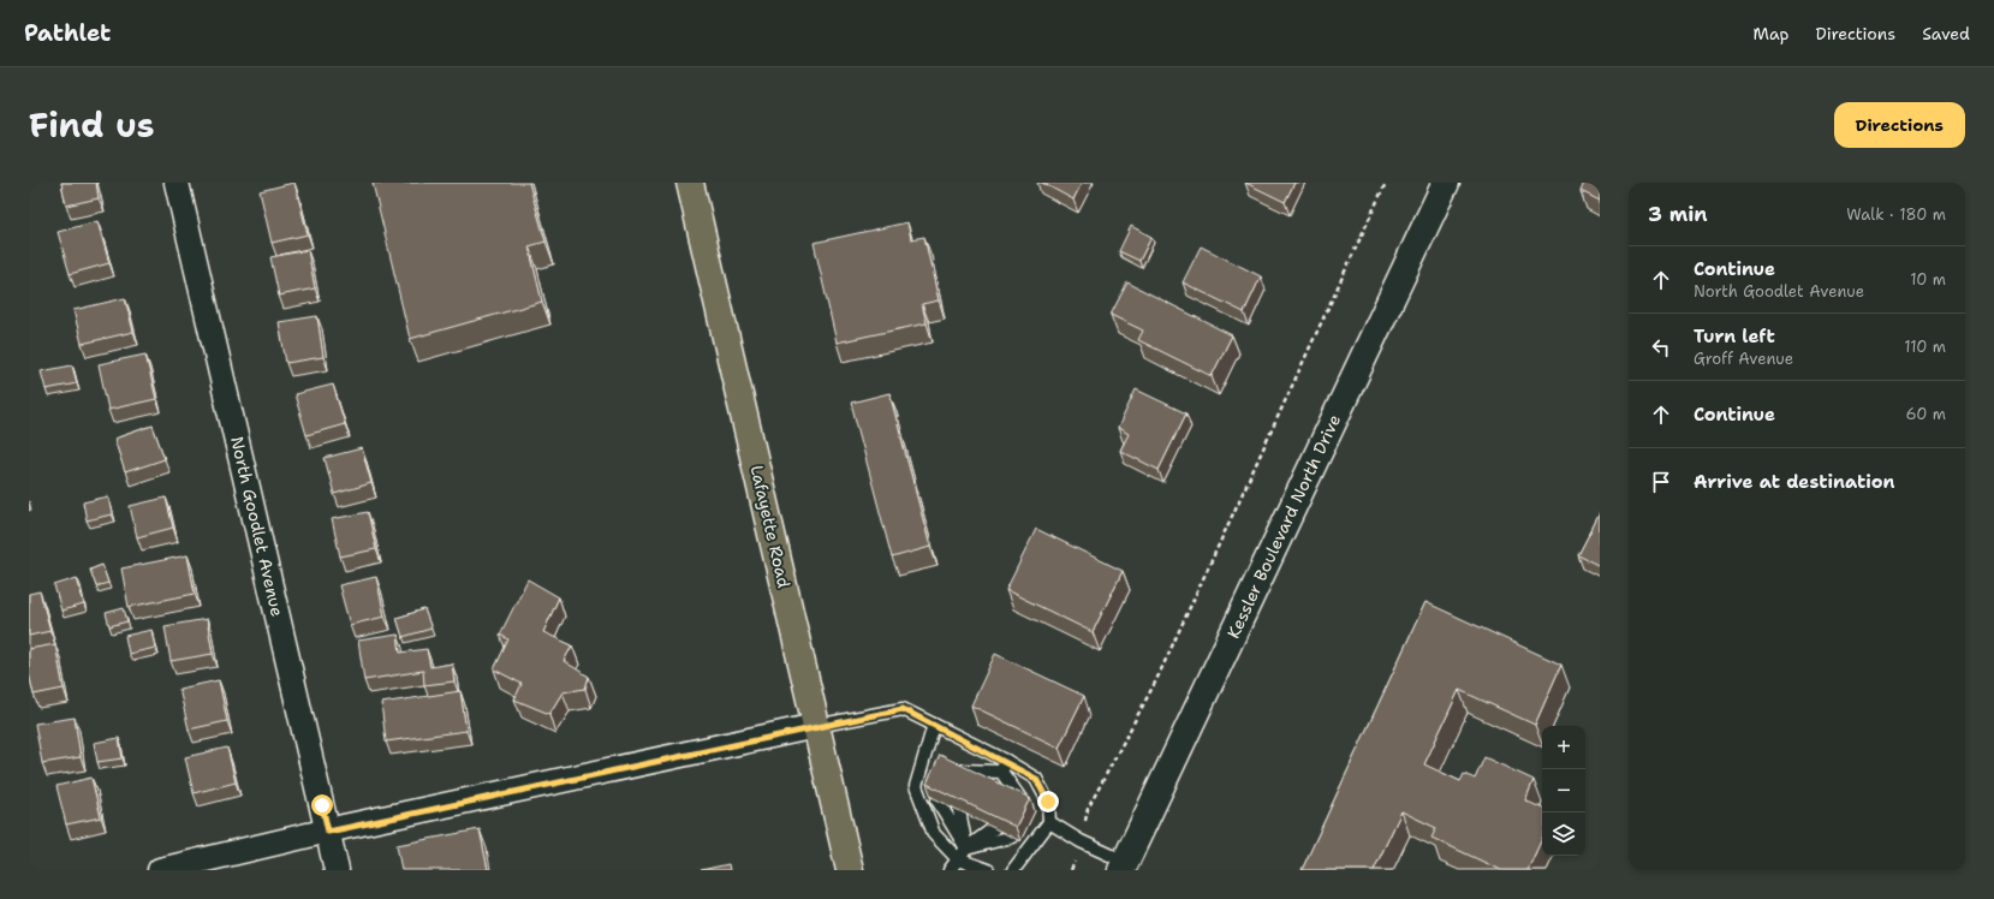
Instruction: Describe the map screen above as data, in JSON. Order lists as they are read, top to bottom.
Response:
{
  "streets": {
    "main road": ["Lafayette Road", "Kessler Boulevard North Drive"],
    "street": ["North Goodlet Avenue"]
  },
  "page": {
    "header": "Pathlet",
    "nav": ["Map", "Directions", "Saved"],
    "title": "Find us",
    "buttons": "Directions",
    "heading": ["3 min", "Walk · 180 m"],
    "list": [
      ["Continue", "North Goodlet Avenue", "10 m"],
      ["Turn left", "Groff Avenue", "110 m"],
      ["Continue", "60 m"],
      "Arrive at destination"
    ],
    "map_buttons": ["+", "−"]
  }
}
